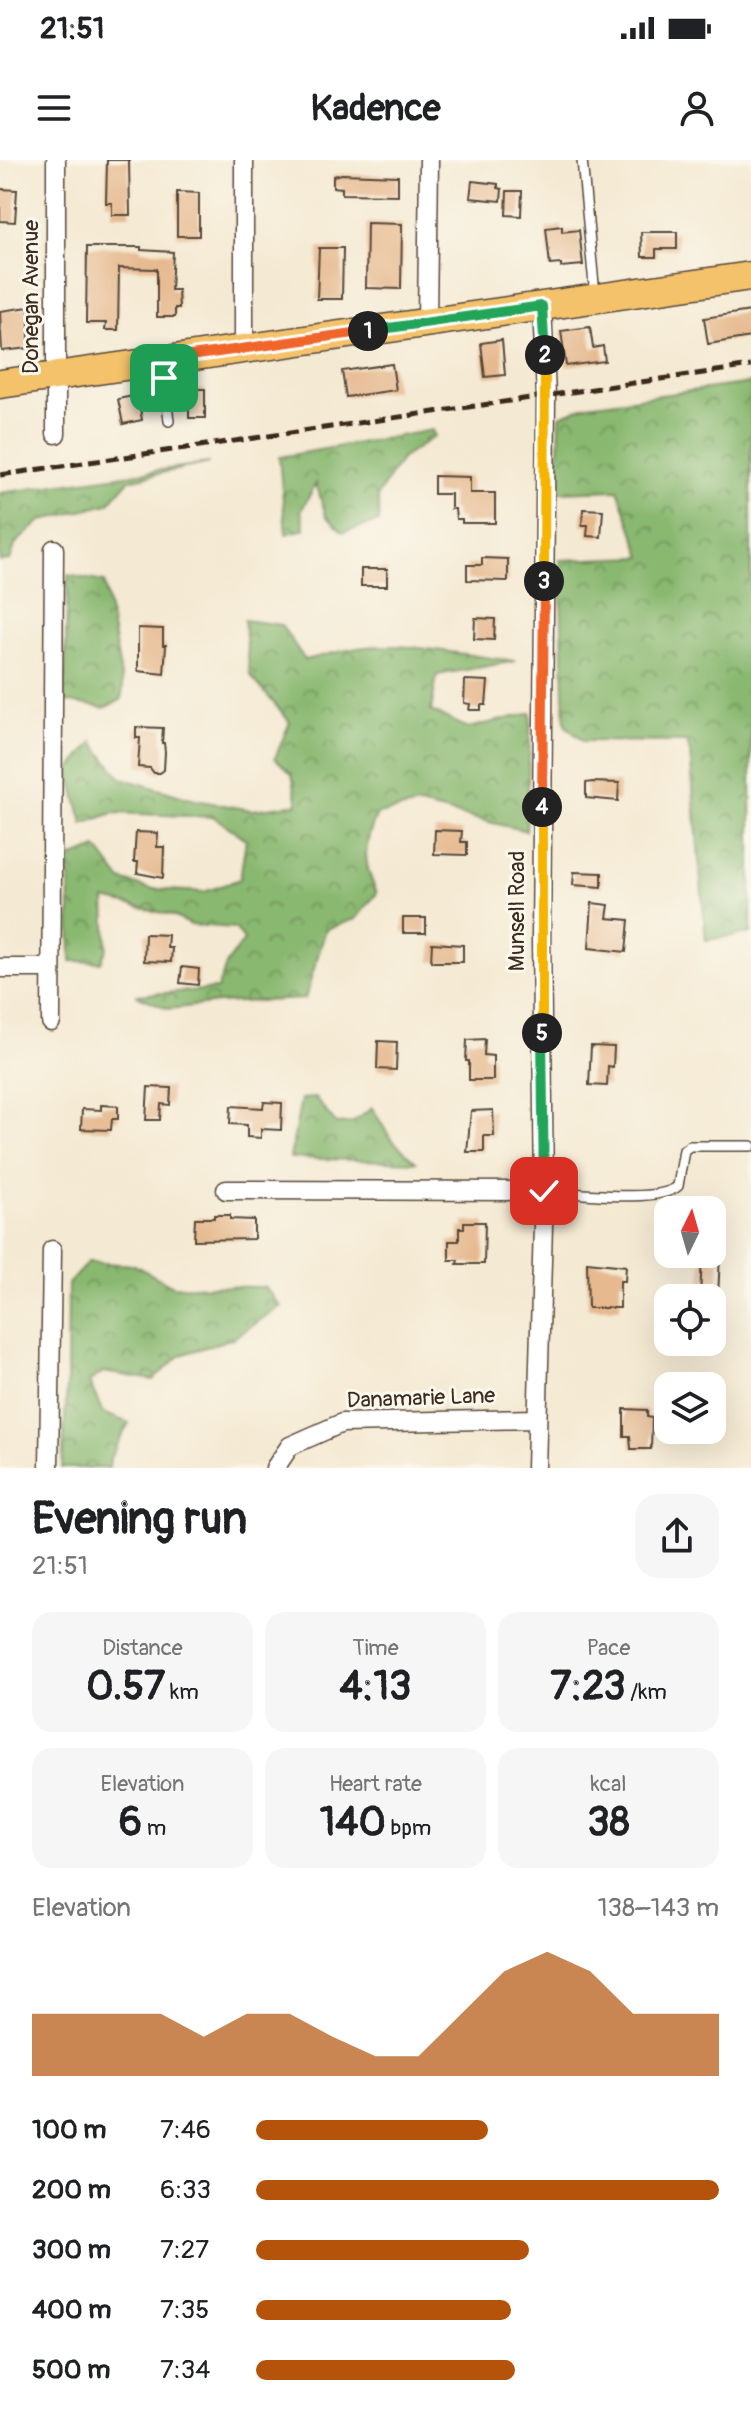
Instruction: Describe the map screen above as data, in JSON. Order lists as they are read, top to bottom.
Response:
{
  "streets": {
    "street": ["Donegan Avenue", "Munsell Road", "Danamarie Lane"]
  },
  "crossings": [
    ["Munsell Road", "Danamarie Lane"]
  ],
  "north": "top",
  "page": {
    "status": "21:51",
    "header": "Kadence",
    "pins": [
      "1",
      "2",
      "3",
      "4",
      "5"
    ],
    "heading": ["Evening run", "21:51"],
    "stats": [
      ["Distance", "0.57 km"],
      ["Time", "4:13"],
      ["Pace", "7:23 /km"],
      ["Elevation", "6 m"],
      ["Heart rate", "140 bpm"],
      ["kcal", "38"]
    ],
    "chart": ["Elevation", "138–143 m"],
    "list": [
      {
        "name": "100 m",
        "note": "7:46"
      },
      {
        "name": "200 m",
        "note": "6:33"
      },
      {
        "name": "300 m",
        "note": "7:27"
      },
      {
        "name": "400 m",
        "note": "7:35"
      },
      {
        "name": "500 m",
        "note": "7:34"
      }
    ]
  }
}
